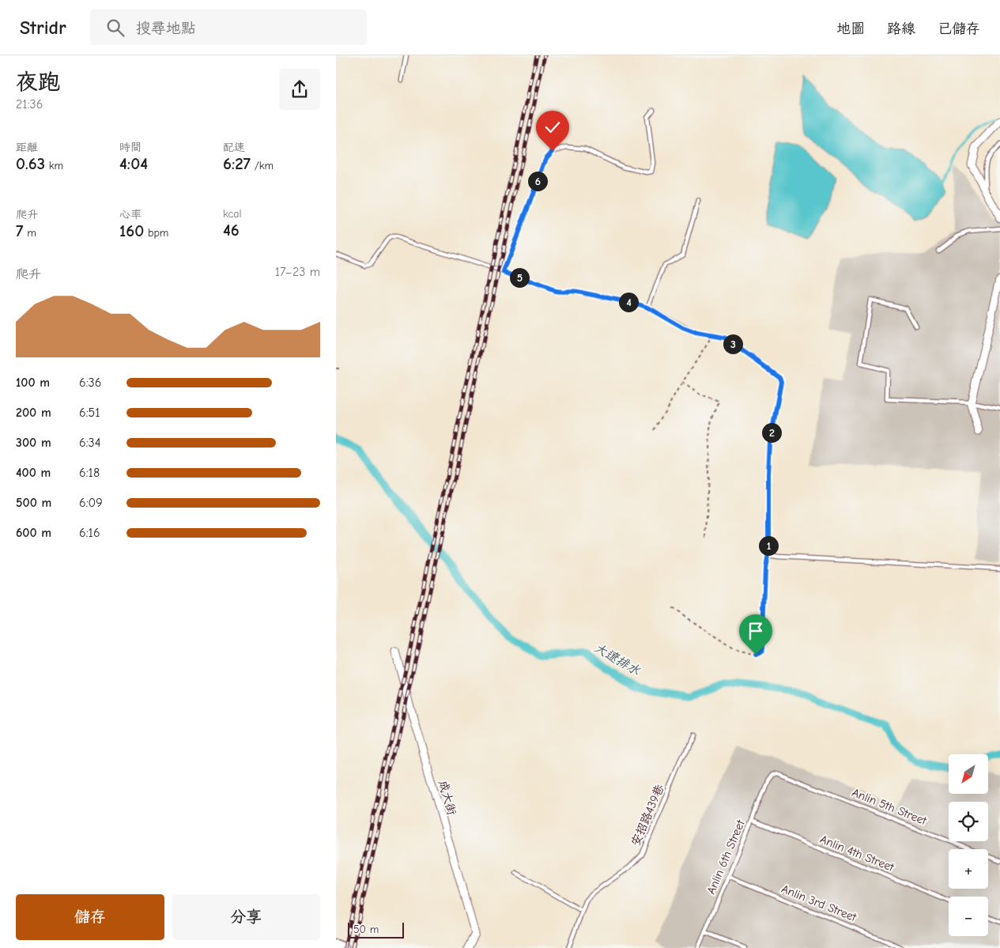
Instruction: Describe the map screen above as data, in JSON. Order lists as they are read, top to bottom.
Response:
{
  "streets": {
    "street": ["成大街"],
    "lane": [
      "Anlin 5th Street",
      "安招路439巷",
      "Anlin 4th Street",
      "Anlin 6th Street",
      "Anlin 3rd Street"
    ]
  },
  "crossings": [
    ["Anlin 5th Street", "Anlin 6th Street"],
    ["Anlin 4th Street", "Anlin 6th Street"],
    ["Anlin 6th Street", "Anlin 3rd Street"]
  ],
  "water": ["大遼排水"],
  "scale_bar": "50 m",
  "north": "bottom left",
  "page": {
    "header": "Stridr",
    "search": "搜尋地點",
    "nav": ["地圖", "路線", "已儲存"],
    "heading": ["夜跑", "21:36"],
    "stats": [
      ["距離", "0.63 km"],
      ["時間", "4:04"],
      ["配速", "6:27 /km"],
      ["爬升", "7 m"],
      ["心率", "160 bpm"],
      ["kcal", "46"]
    ],
    "pins": [
      "6",
      "5",
      "4",
      "3",
      "2",
      "1"
    ],
    "chart": ["爬升", "17–23 m"],
    "list": [
      {
        "name": "100 m",
        "note": "6:36"
      },
      {
        "name": "200 m",
        "note": "6:51"
      },
      {
        "name": "300 m",
        "note": "6:34"
      },
      {
        "name": "400 m",
        "note": "6:18"
      },
      {
        "name": "500 m",
        "note": "6:09"
      },
      {
        "name": "600 m",
        "note": "6:16"
      }
    ],
    "map_buttons": ["+", "−"],
    "buttons": ["儲存", "分享"],
    "scale": "50 m"
  }
}
